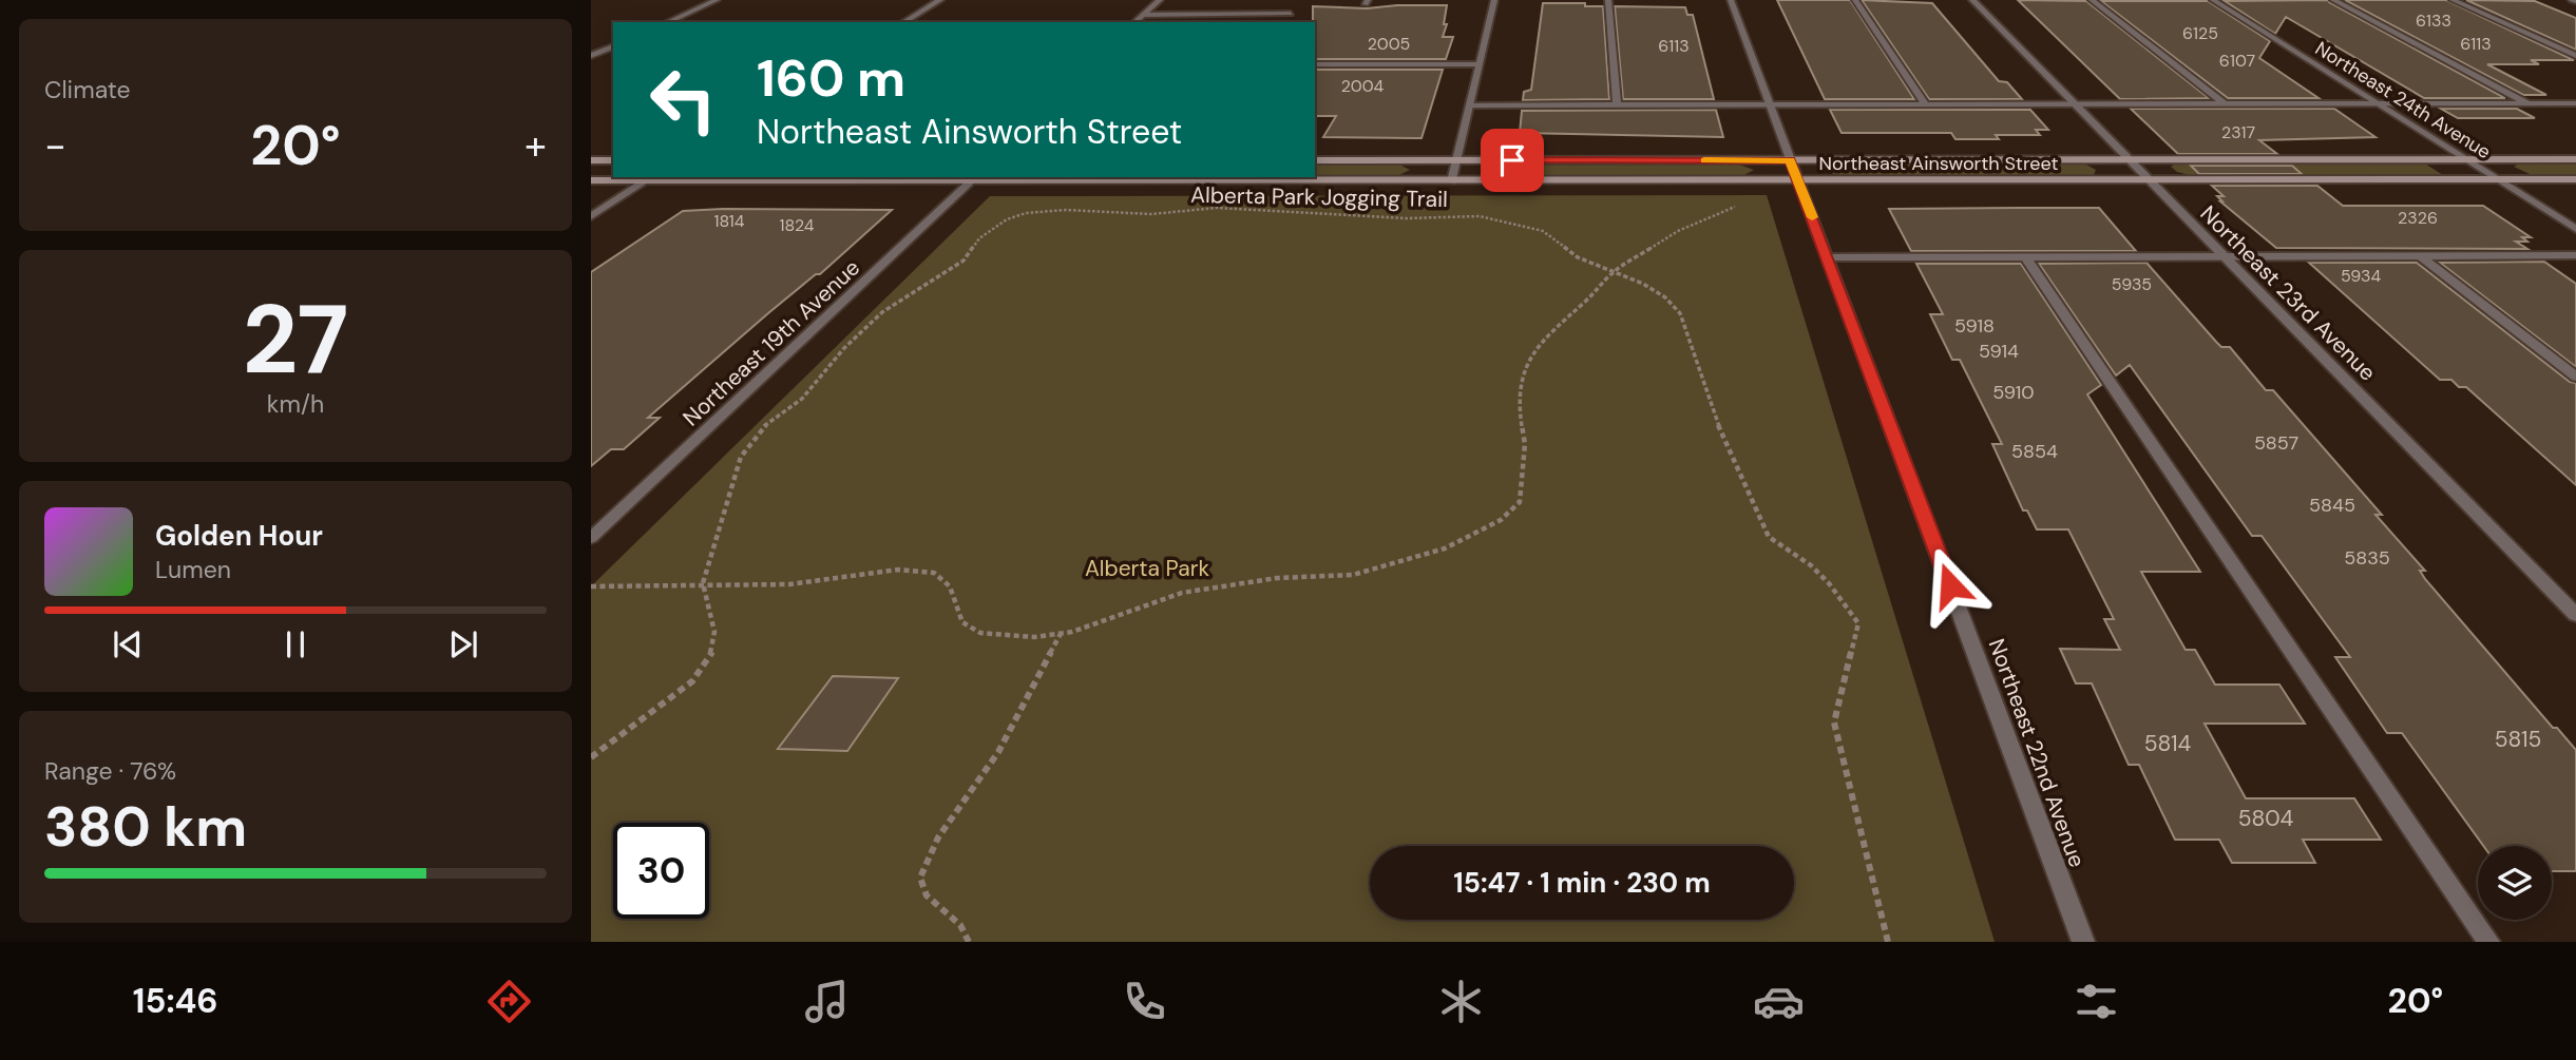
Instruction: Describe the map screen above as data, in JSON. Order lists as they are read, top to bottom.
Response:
{
  "streets": {
    "street": [
      "Northeast 24th Avenue",
      "Northeast Ainsworth Street",
      "Northeast 23rd Avenue",
      "Northeast 19th Avenue",
      "Northeast 22nd Avenue"
    ],
    "path": ["Alberta Park Jogging Trail"]
  },
  "crossings": [
    ["Northeast 24th Avenue", "Northeast Ainsworth Street"],
    ["Northeast Ainsworth Street", "Northeast 23rd Avenue"],
    ["Northeast Ainsworth Street", "Northeast 19th Avenue"],
    ["Northeast Ainsworth Street", "Northeast 22nd Avenue"]
  ],
  "parks": ["Alberta Park"],
  "house_numbers": [
    "6133",
    "6125",
    "2005",
    "6113",
    "6113",
    "6107",
    "2004",
    "2317",
    "2326",
    "1814",
    "1824",
    "5934",
    "5935",
    "5918",
    "5914",
    "5910",
    "5857",
    "5854",
    "5845",
    "5835",
    "5815",
    "5814",
    "5804"
  ],
  "page": {
    "tile": [
      "Climate",
      ["27", "km/h"],
      ["Range · 76%", "380 km"]
    ],
    "turn": ["160 m", "Northeast Ainsworth Street"],
    "heat": ["−", "20°", "+"],
    "song": ["Golden Hour", "Lumen"],
    "limit": "30",
    "trip": "15:47 · 1 min · 230 m",
    "tabs": ["15:46", "20°"]
  }
}
